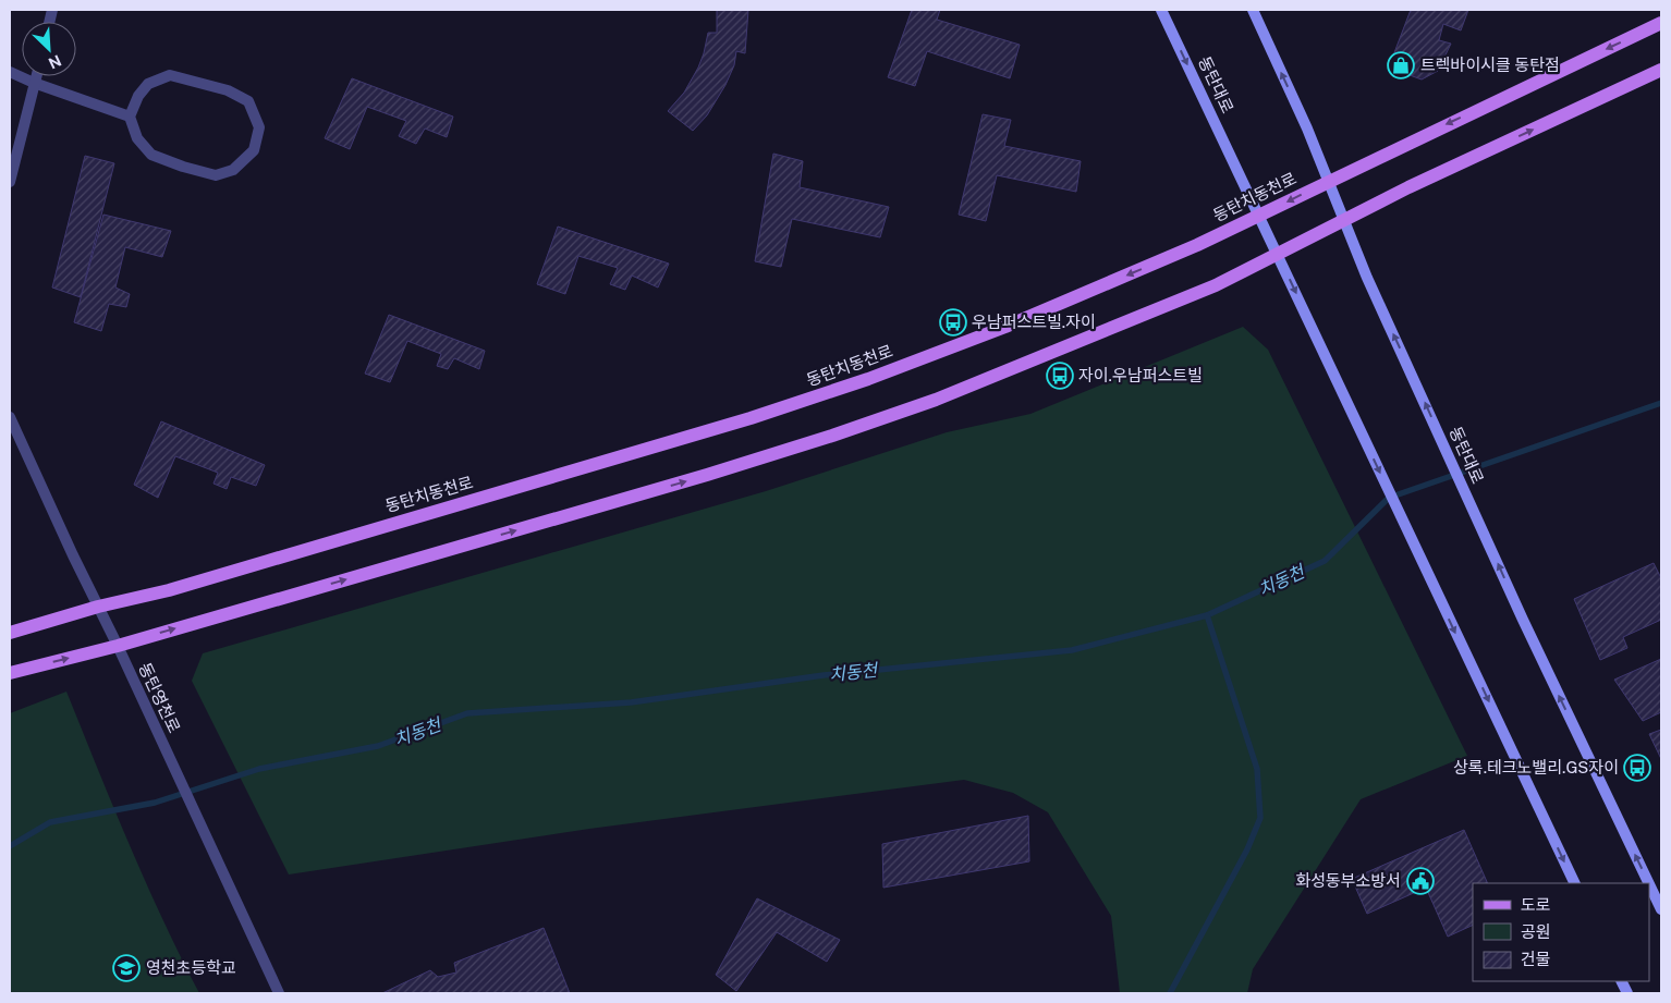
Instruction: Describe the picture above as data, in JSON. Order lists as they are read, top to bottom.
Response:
{
  "streets": {
    "main road": ["동탄대로", "동탄치동천로"],
    "street": ["동탄영천로"]
  },
  "crossings": [
    ["동탄대로", "동탄치동천로"],
    ["동탄치동천로", "동탄영천로"]
  ],
  "water": ["치동천"],
  "places": {
    "shop": ["트렉바이시클 동탄점"],
    "bus stop": ["우남퍼스트빌.자이", "자이.우남퍼스트빌", "상록.테크노밸리.GS자이"],
    "public building": ["화성동부소방서"],
    "school or university": ["영천초등학교"]
  },
  "legend": ["도로", "공원", "건물"],
  "north": "bottom right"
}
